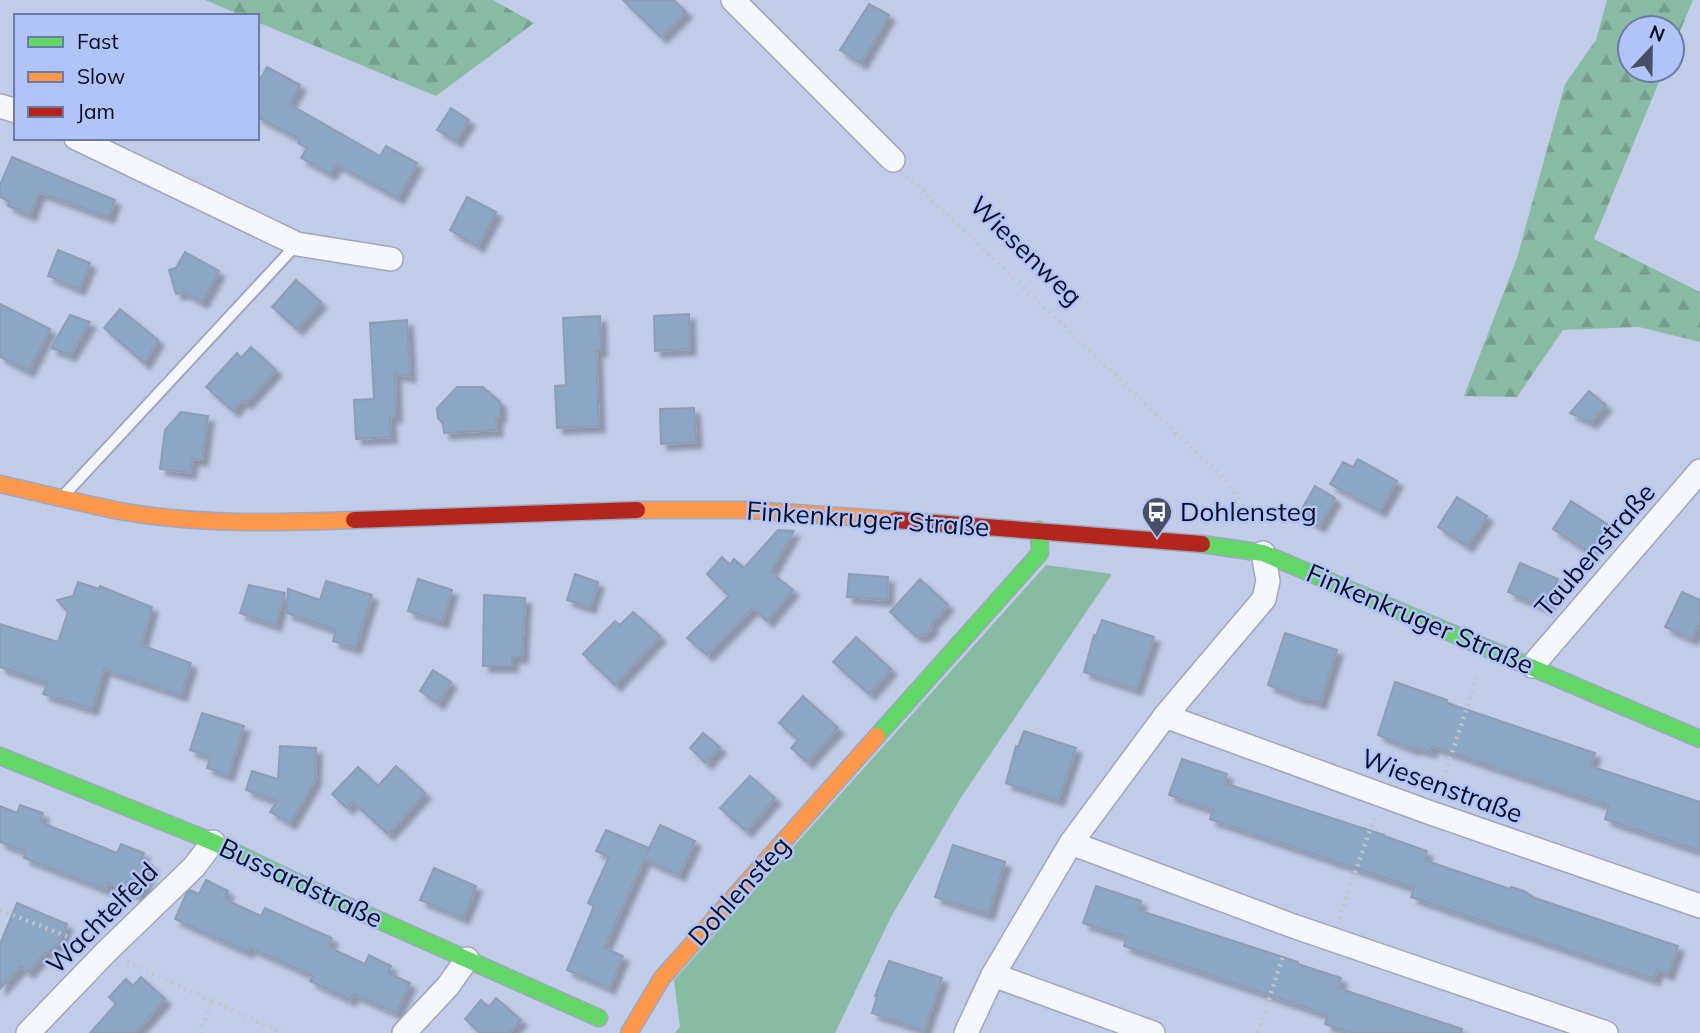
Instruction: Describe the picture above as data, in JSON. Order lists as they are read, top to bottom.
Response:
{
  "streets": {
    "street": [
      "Finkenkruger Straße",
      "Taubenstraße",
      "Wiesenstraße",
      "Bussardstraße",
      "Dohlensteg",
      "Wachtelfeld"
    ],
    "path": ["Wiesenweg"]
  },
  "crossings": [
    ["Wiesenweg", "Finkenkruger Straße"],
    ["Finkenkruger Straße", "Taubenstraße"],
    ["Finkenkruger Straße", "Dohlensteg"],
    ["Bussardstraße", "Wachtelfeld"]
  ],
  "places": {
    "bus stop": ["Dohlensteg"]
  },
  "legend": ["Fast", "Slow", "Jam"],
  "north": "top"
}
